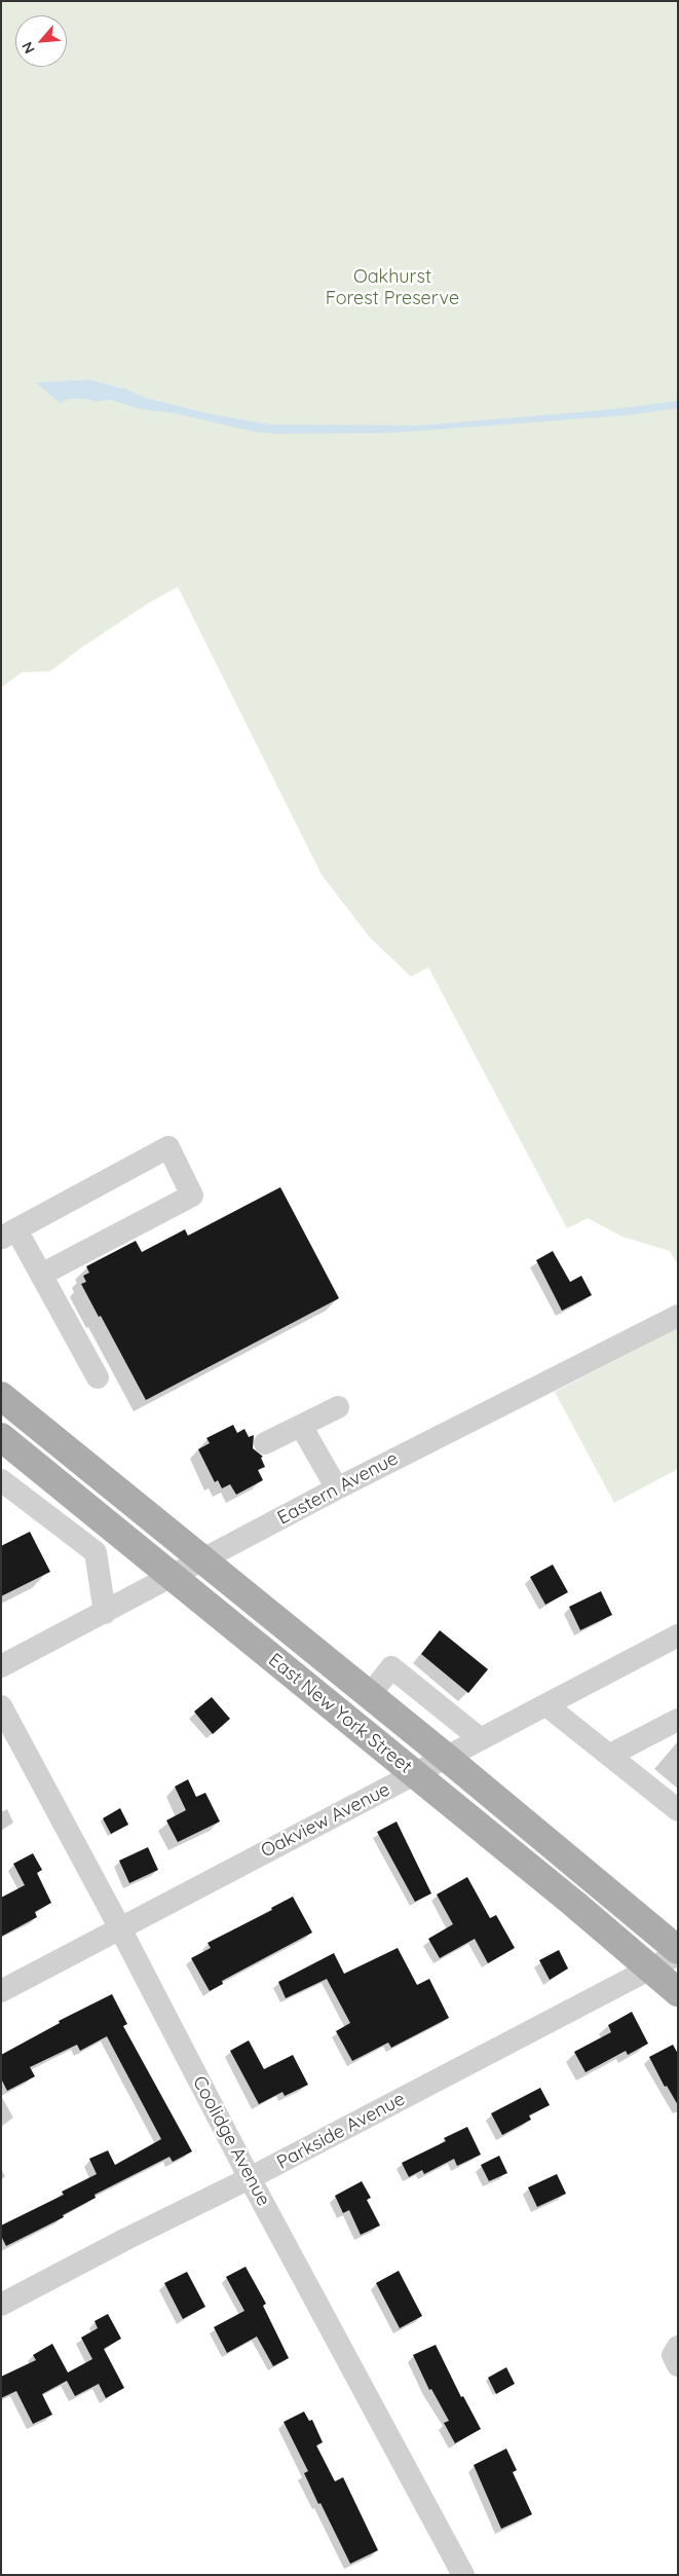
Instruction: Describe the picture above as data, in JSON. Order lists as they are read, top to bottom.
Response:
{
  "streets": {
    "main road": ["East New York Street"],
    "street": [
      "Eastern Avenue",
      "Oakview Avenue",
      "Parkside Avenue",
      "Coolidge Avenue"
    ]
  },
  "crossings": [
    ["Eastern Avenue", "East New York Street"],
    ["East New York Street", "Oakview Avenue"],
    ["East New York Street", "Parkside Avenue"],
    ["Oakview Avenue", "Coolidge Avenue"],
    ["Parkside Avenue", "Coolidge Avenue"]
  ],
  "parks": ["Oakhurst Forest Preserve"],
  "north": "bottom left"
}
